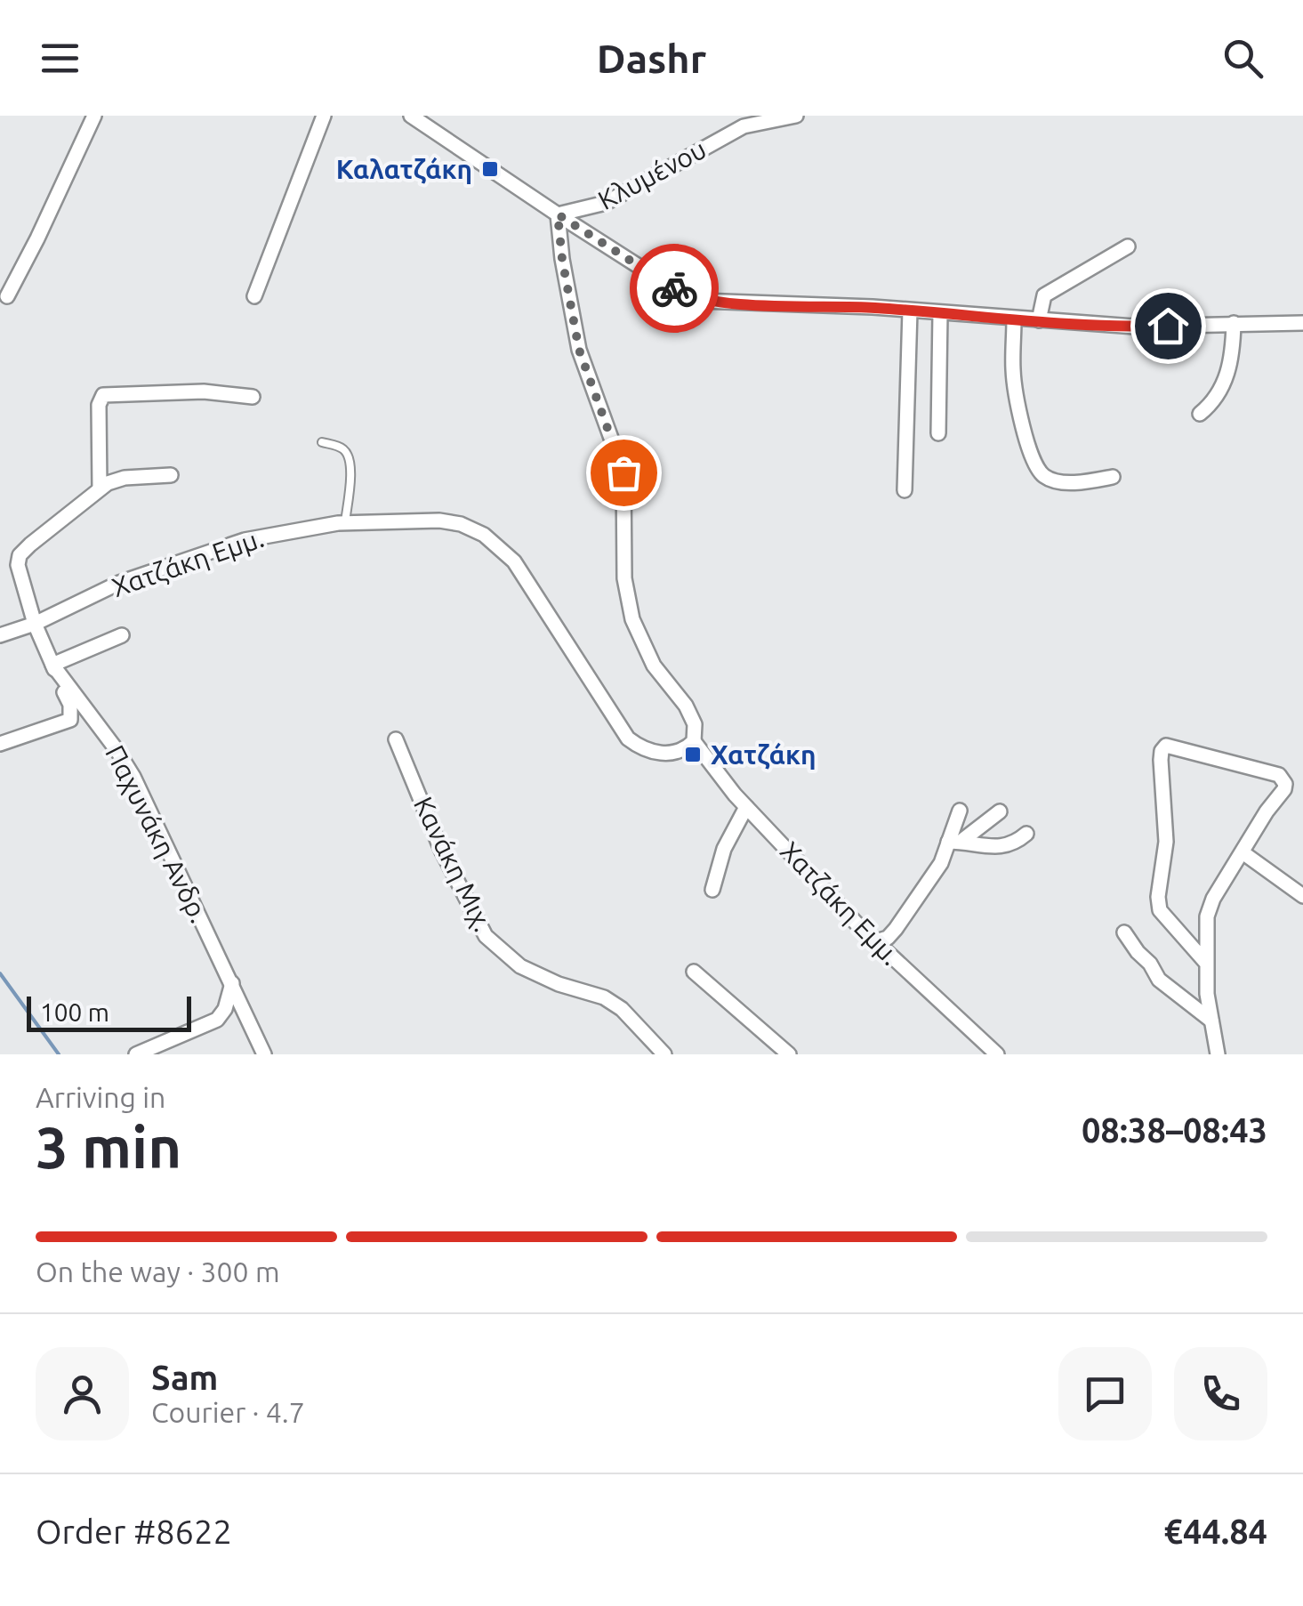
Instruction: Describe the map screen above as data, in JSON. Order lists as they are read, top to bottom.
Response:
{
  "streets": {
    "street": [
      "Κλυμένου",
      "Χατζάκη Εμμ.",
      "Παχυνάκη Ανδρ.",
      "Κανάκη Μιχ."
    ]
  },
  "crossings": [
    ["Κλυμένου", "Χατζάκη Εμμ."],
    ["Χατζάκη Εμμ.", "Παχυνάκη Ανδρ."]
  ],
  "places": {
    "transit": ["Καλατζάκη", "Χατζάκη"]
  },
  "scale_bar": "100 m",
  "page": {
    "header": "Dashr",
    "scale": "100 m",
    "heading": ["3 min", "Arriving in", "08:38–08:43"],
    "panel": [
      "Sam",
      "Courier · 4.7",
      "Order #8622",
      "€44.84"
    ],
    "bar": "On the way · 300 m"
  }
}
